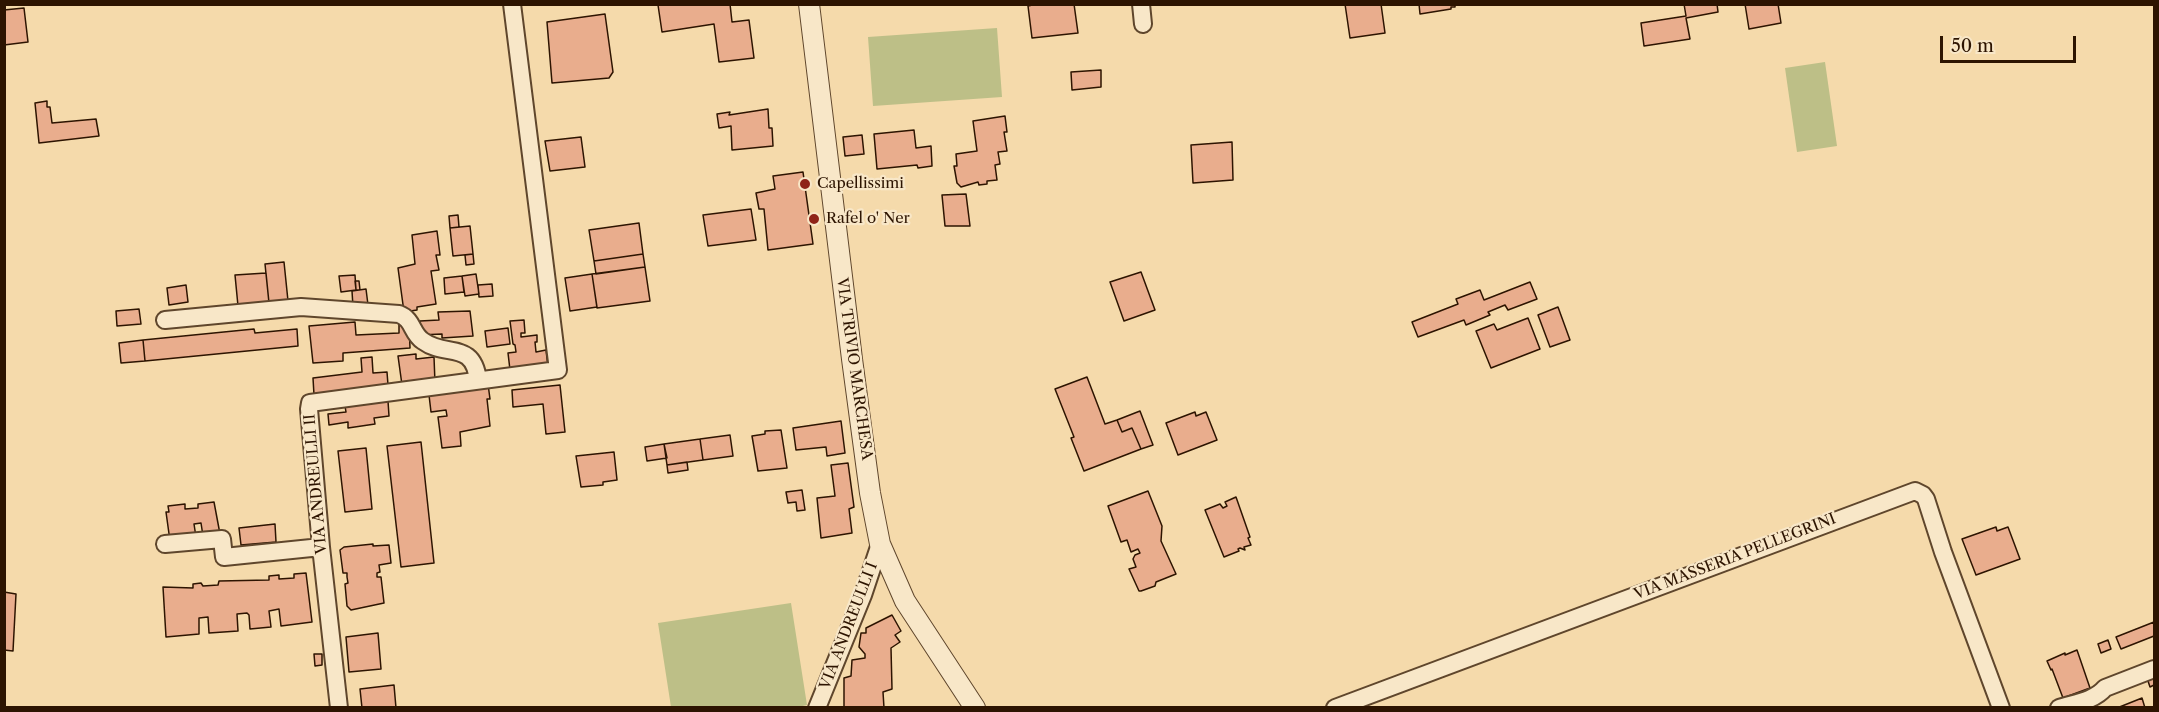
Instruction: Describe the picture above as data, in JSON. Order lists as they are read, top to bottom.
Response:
{
  "streets": {
    "street": [
      "VIA TRIVIO MARCHESA",
      "VIA ANDREULLI II",
      "VIA MASSERIA PELLEGRINI",
      "VIA ANDREULLI I"
    ]
  },
  "crossings": [
    ["VIA TRIVIO MARCHESA", "VIA ANDREULLI I"]
  ],
  "places": ["Capellissimi", "Rafel o' Ner"],
  "scale_bar": "50 m"
}
